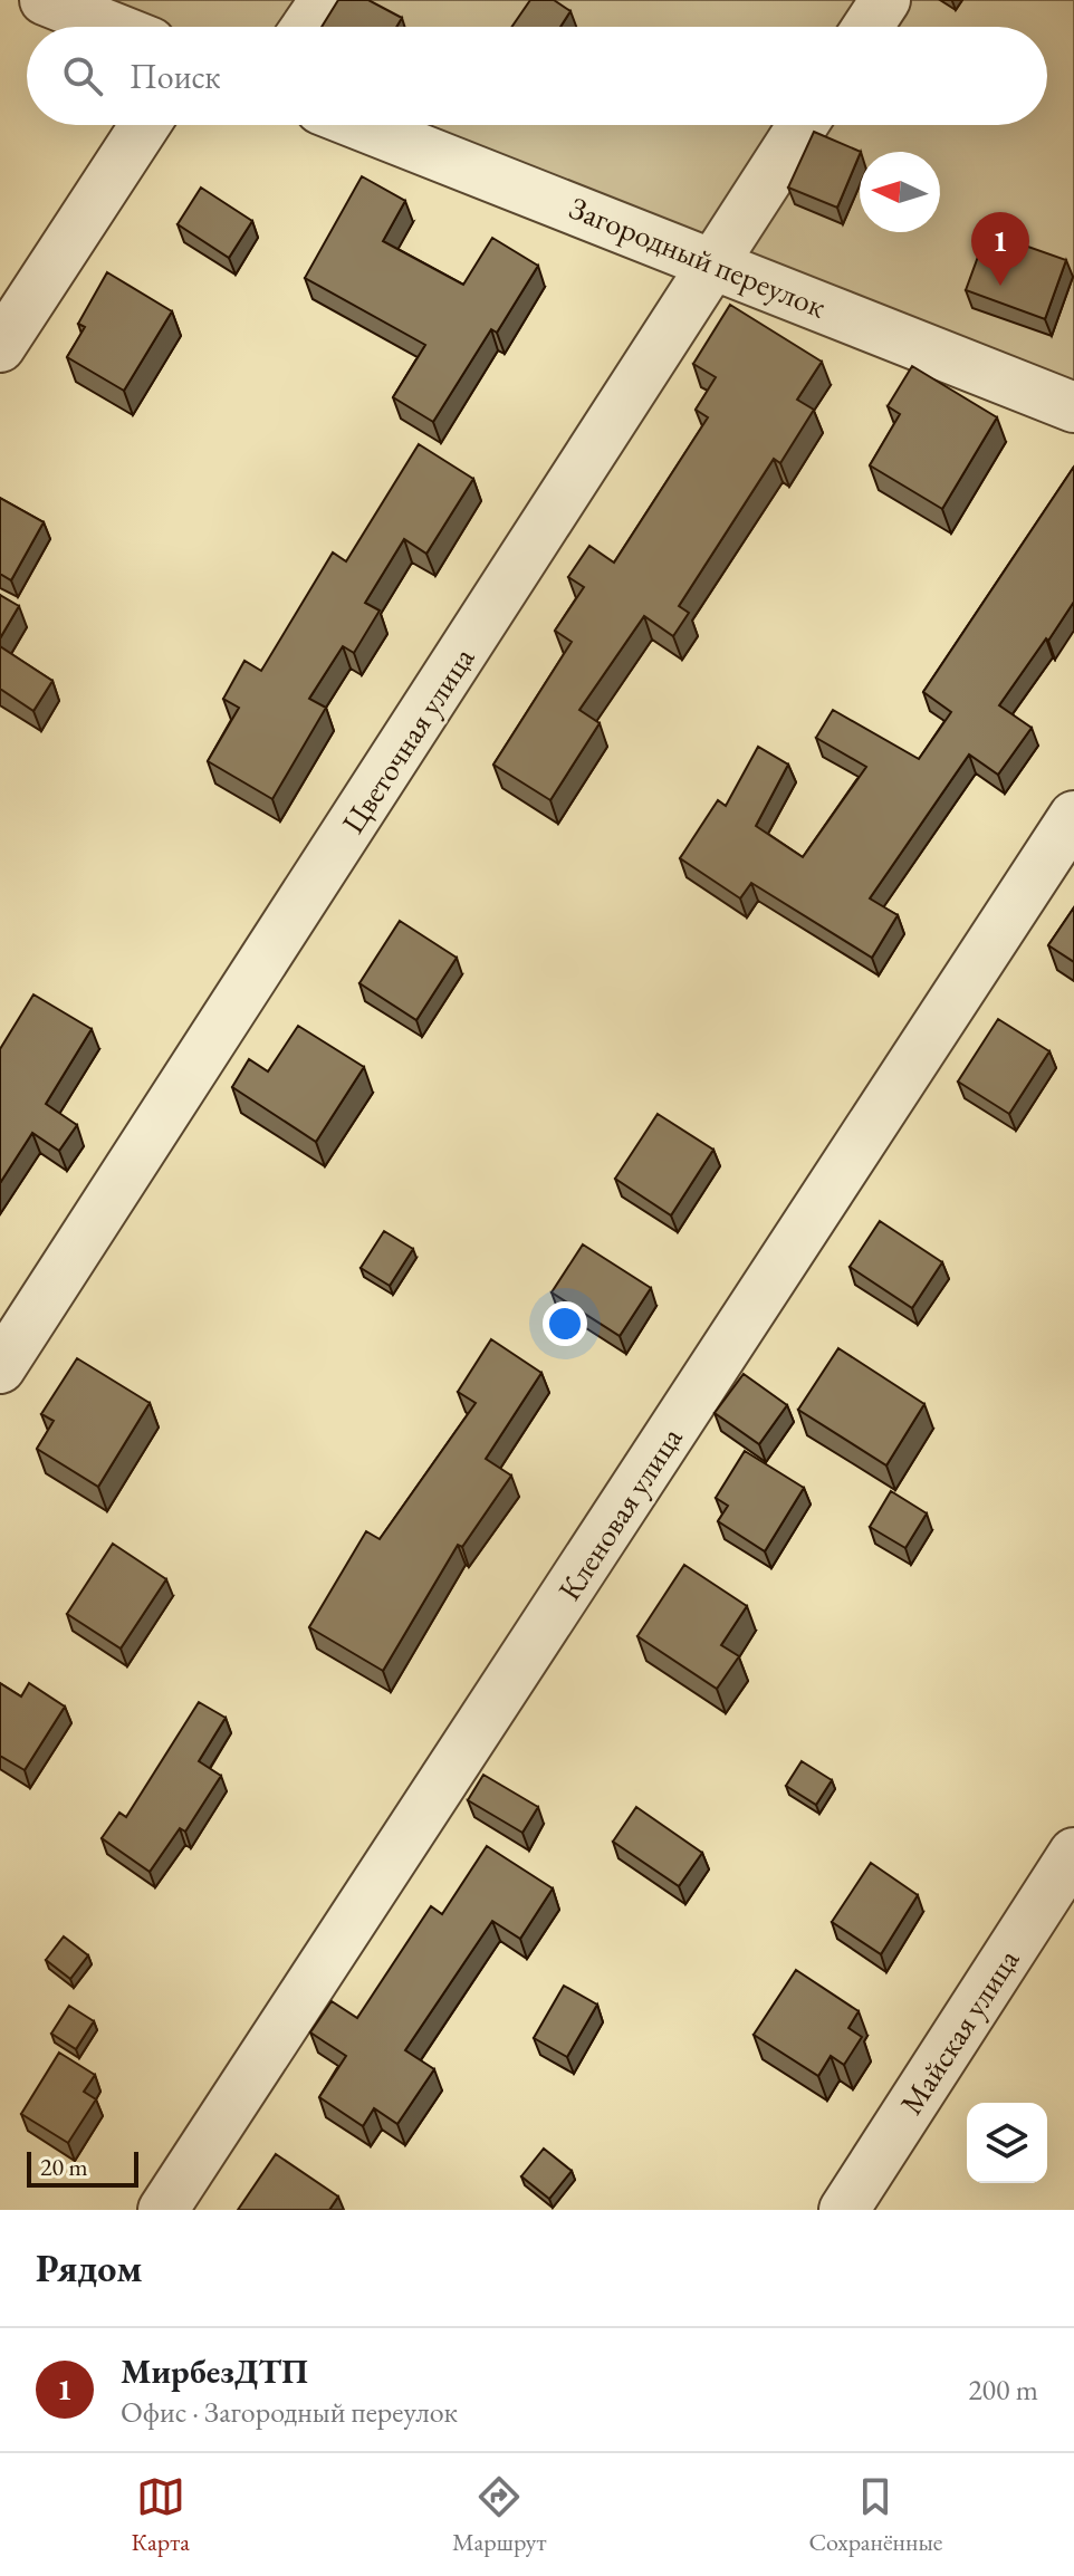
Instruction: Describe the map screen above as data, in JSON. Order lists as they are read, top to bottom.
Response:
{
  "streets": {
    "street": [
      "Загородный переулок",
      "Цветочная улица",
      "Кленовая улица",
      "Майская улица"
    ]
  },
  "crossings": [
    ["Загородный переулок", "Цветочная улица"]
  ],
  "scale_bar": "20 m",
  "north": "left",
  "page": {
    "search": "Поиск",
    "pins": "1",
    "scale": "20 m",
    "heading": "Рядом",
    "list": [
      {
        "mark": "1",
        "name": "МирбезДТП",
        "note": "Офис · Загородный переулок",
        "value": "200 m"
      }
    ],
    "nav": ["Карта", "Маршрут", "Сохранённые"]
  }
}
